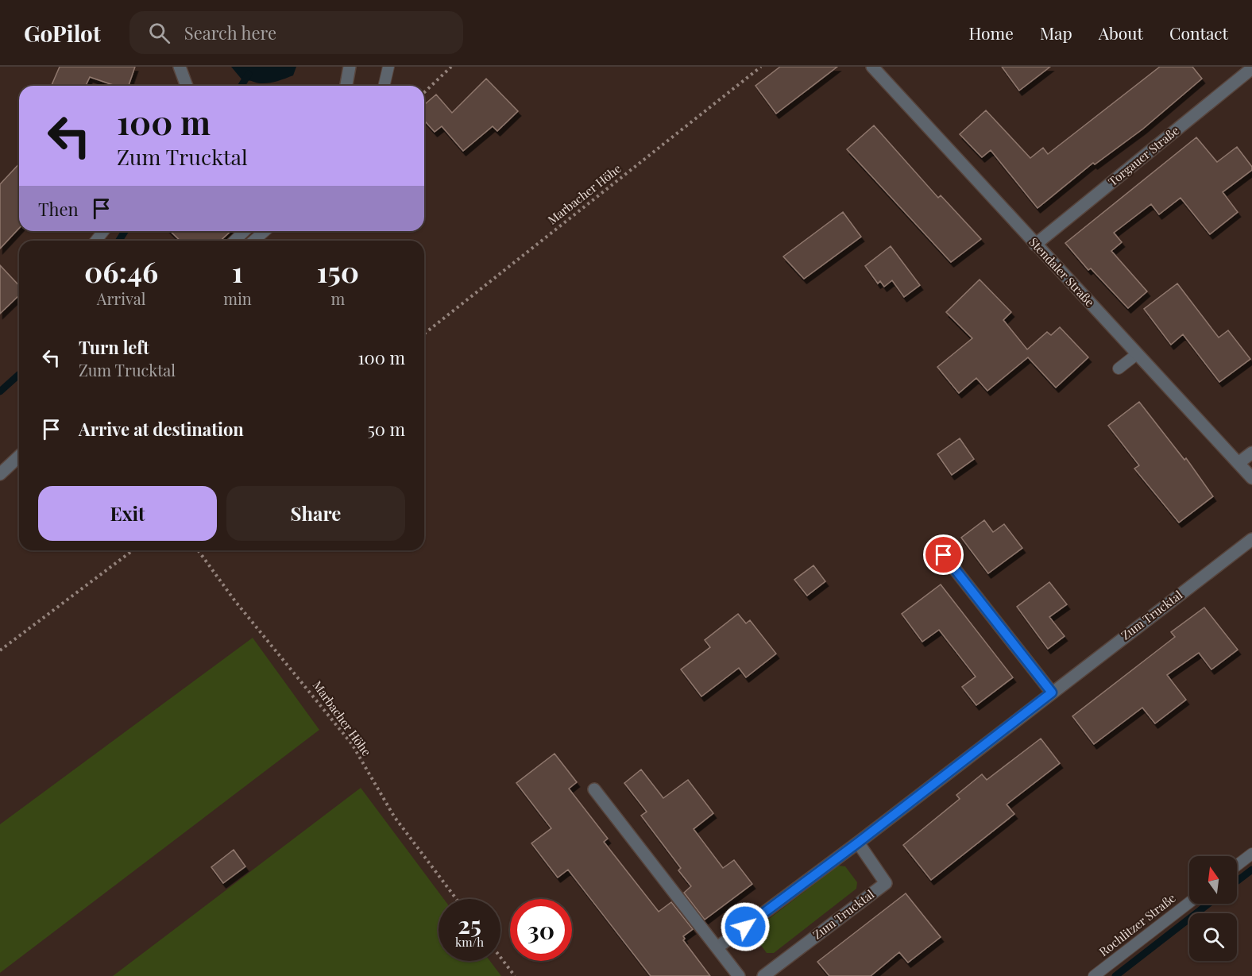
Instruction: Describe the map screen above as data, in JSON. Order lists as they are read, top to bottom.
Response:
{
  "streets": {
    "street": ["Torgauer Straße", "Stendaler Straße", "Zum Trucktal"],
    "lane": ["Rochlitzer Straße"],
    "path": ["Marbacher Höhe"]
  },
  "crossings": [
    ["Torgauer Straße", "Stendaler Straße"]
  ],
  "north": "top",
  "page": {
    "header": "GoPilot",
    "search": "Search here",
    "nav": [
      "Home",
      "Map",
      "About",
      "Contact"
    ],
    "turn": ["100 m", "Zum Trucktal"],
    "then": "Then",
    "eta": [
      "06:46",
      "Arrival",
      "1",
      "min",
      "150",
      "m"
    ],
    "list": [
      {
        "name": "Turn left",
        "note": "Zum Trucktal",
        "value": "100 m"
      },
      {
        "name": "Arrive at destination",
        "value": "50 m"
      }
    ],
    "buttons": ["Exit", "Share"],
    "speed": "25 km/h",
    "limit": "30"
  }
}
